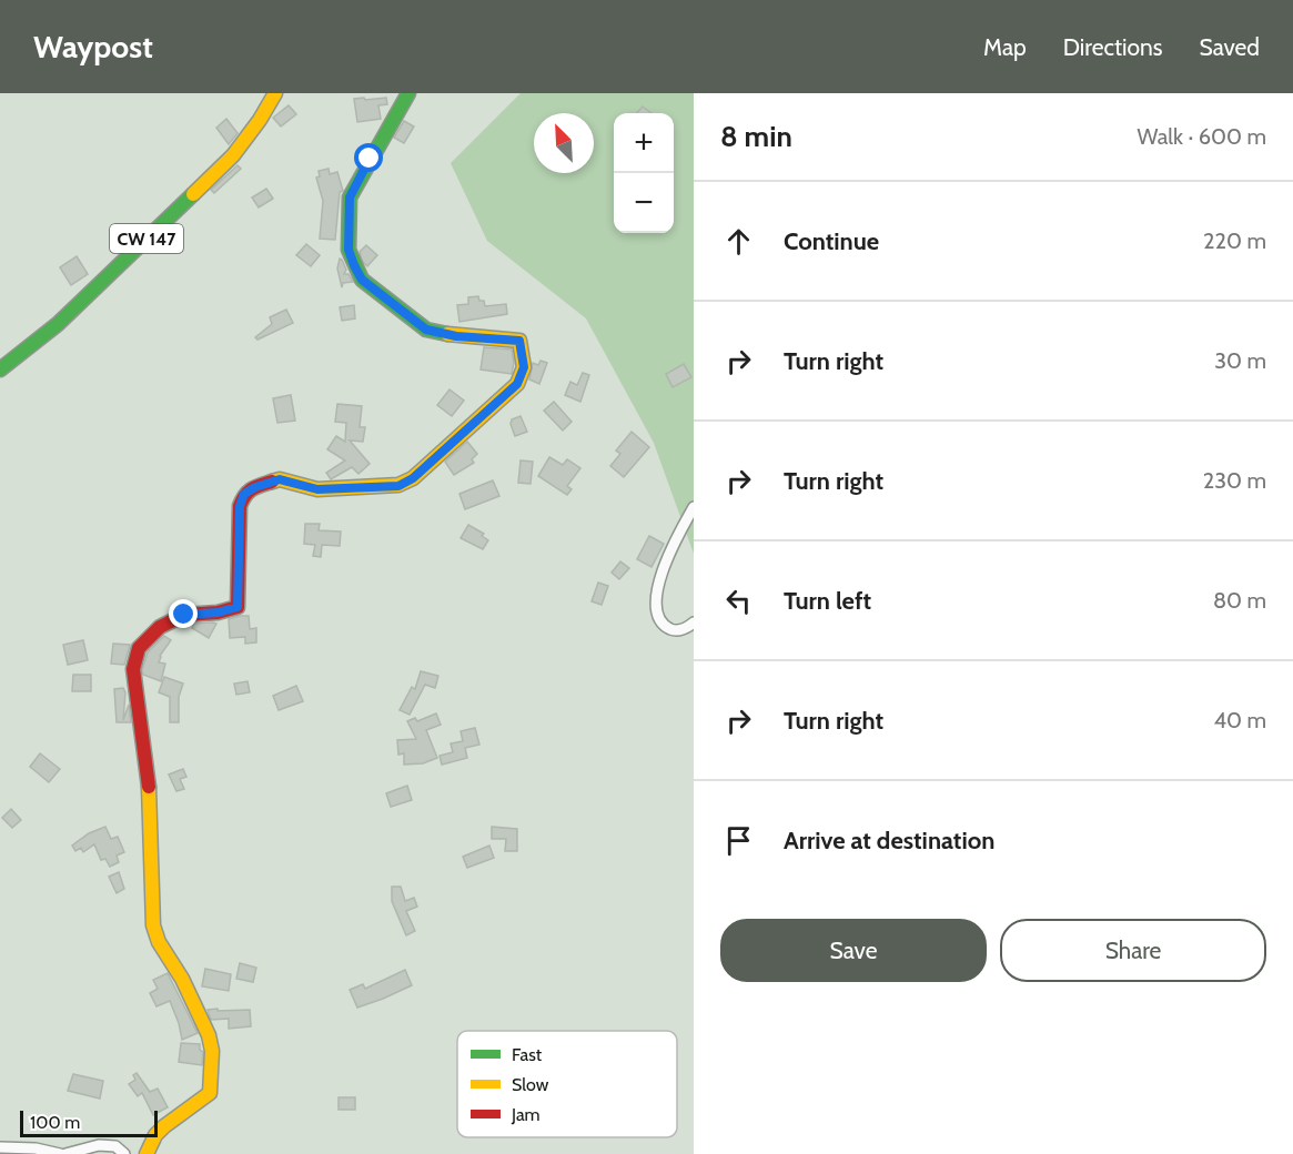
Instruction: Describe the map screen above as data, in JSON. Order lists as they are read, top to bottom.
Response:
{
  "streets": {
    "street": ["CW 147"]
  },
  "legend": ["Fast", "Slow", "Jam"],
  "scale_bar": "100 m",
  "north": "top left",
  "page": {
    "header": "Waypost",
    "nav": ["Map", "Directions", "Saved"],
    "heading": ["8 min", "Walk · 600 m"],
    "map_buttons": ["+", "−"],
    "list": [
      ["Continue", "220 m"],
      ["Turn right", "30 m"],
      ["Turn right", "230 m"],
      ["Turn left", "80 m"],
      ["Turn right", "40 m"],
      "Arrive at destination"
    ],
    "buttons": ["Save", "Share"],
    "scale": "100 m"
  }
}
